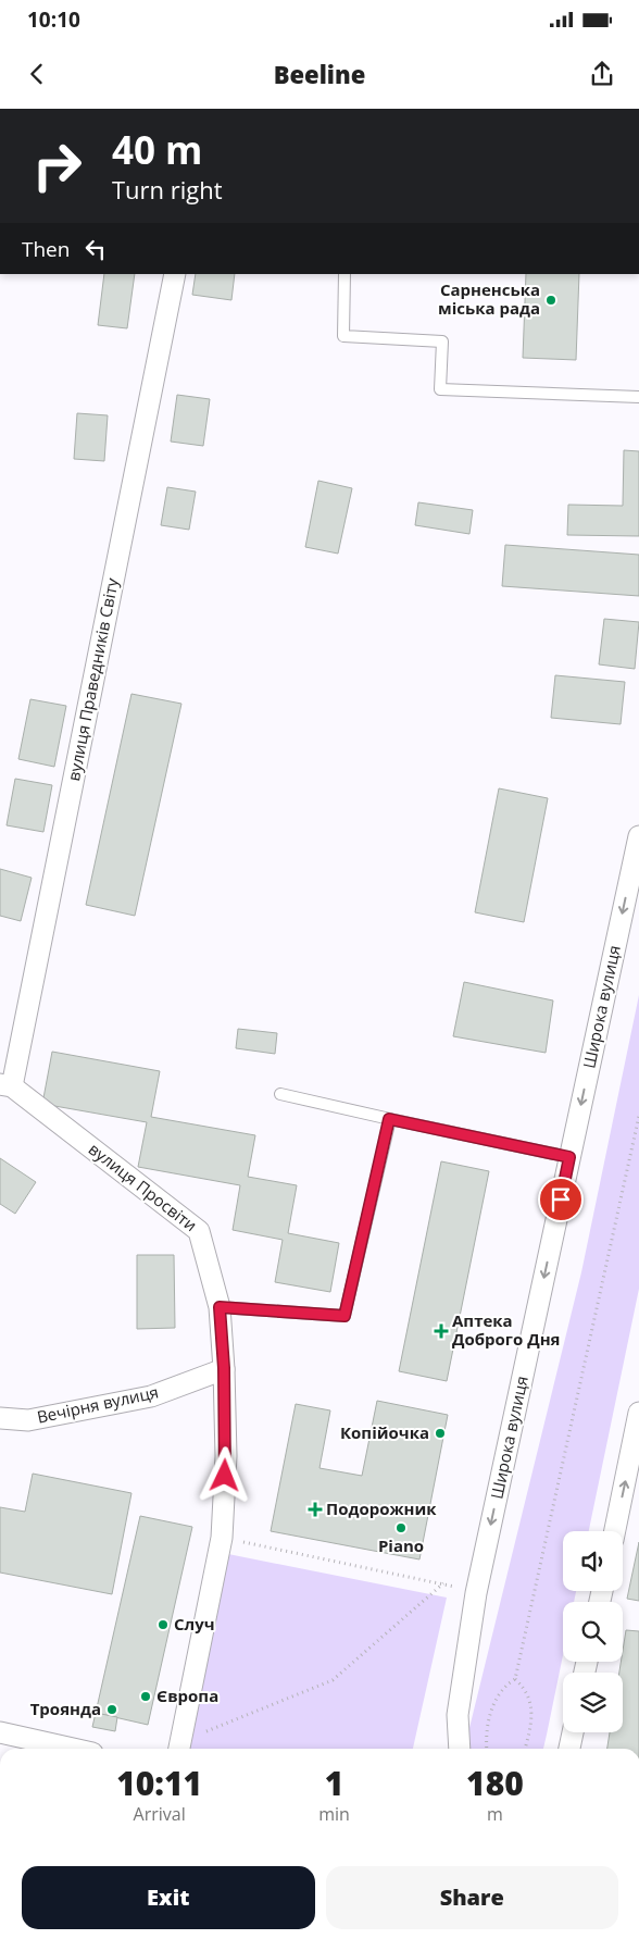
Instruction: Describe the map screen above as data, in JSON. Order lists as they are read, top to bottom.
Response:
{
  "streets": {
    "street": [
      "вулиця Праведників Світу",
      "Широка вулиця",
      "вулиця Просвіти",
      "Вечірня вулиця"
    ]
  },
  "crossings": [
    ["вулиця Праведників Світу", "вулиця Просвіти"],
    ["вулиця Просвіти", "Вечірня вулиця"]
  ],
  "one_way": ["Широка вулиця"],
  "places": {
    "other": [
      "Сарненська міська рада",
      "Копійочка",
      "Piano",
      "Случ",
      "Європа",
      "Троянда"
    ],
    "health": ["Аптека Доброго Дня", "Подорожник"]
  },
  "page": {
    "status": "10:10",
    "header": "Beeline",
    "turn": ["40 m", "Turn right"],
    "then": "Then",
    "eta": [
      "10:11",
      "Arrival",
      "1",
      "min",
      "180",
      "m"
    ],
    "buttons": ["Exit", "Share"]
  }
}
